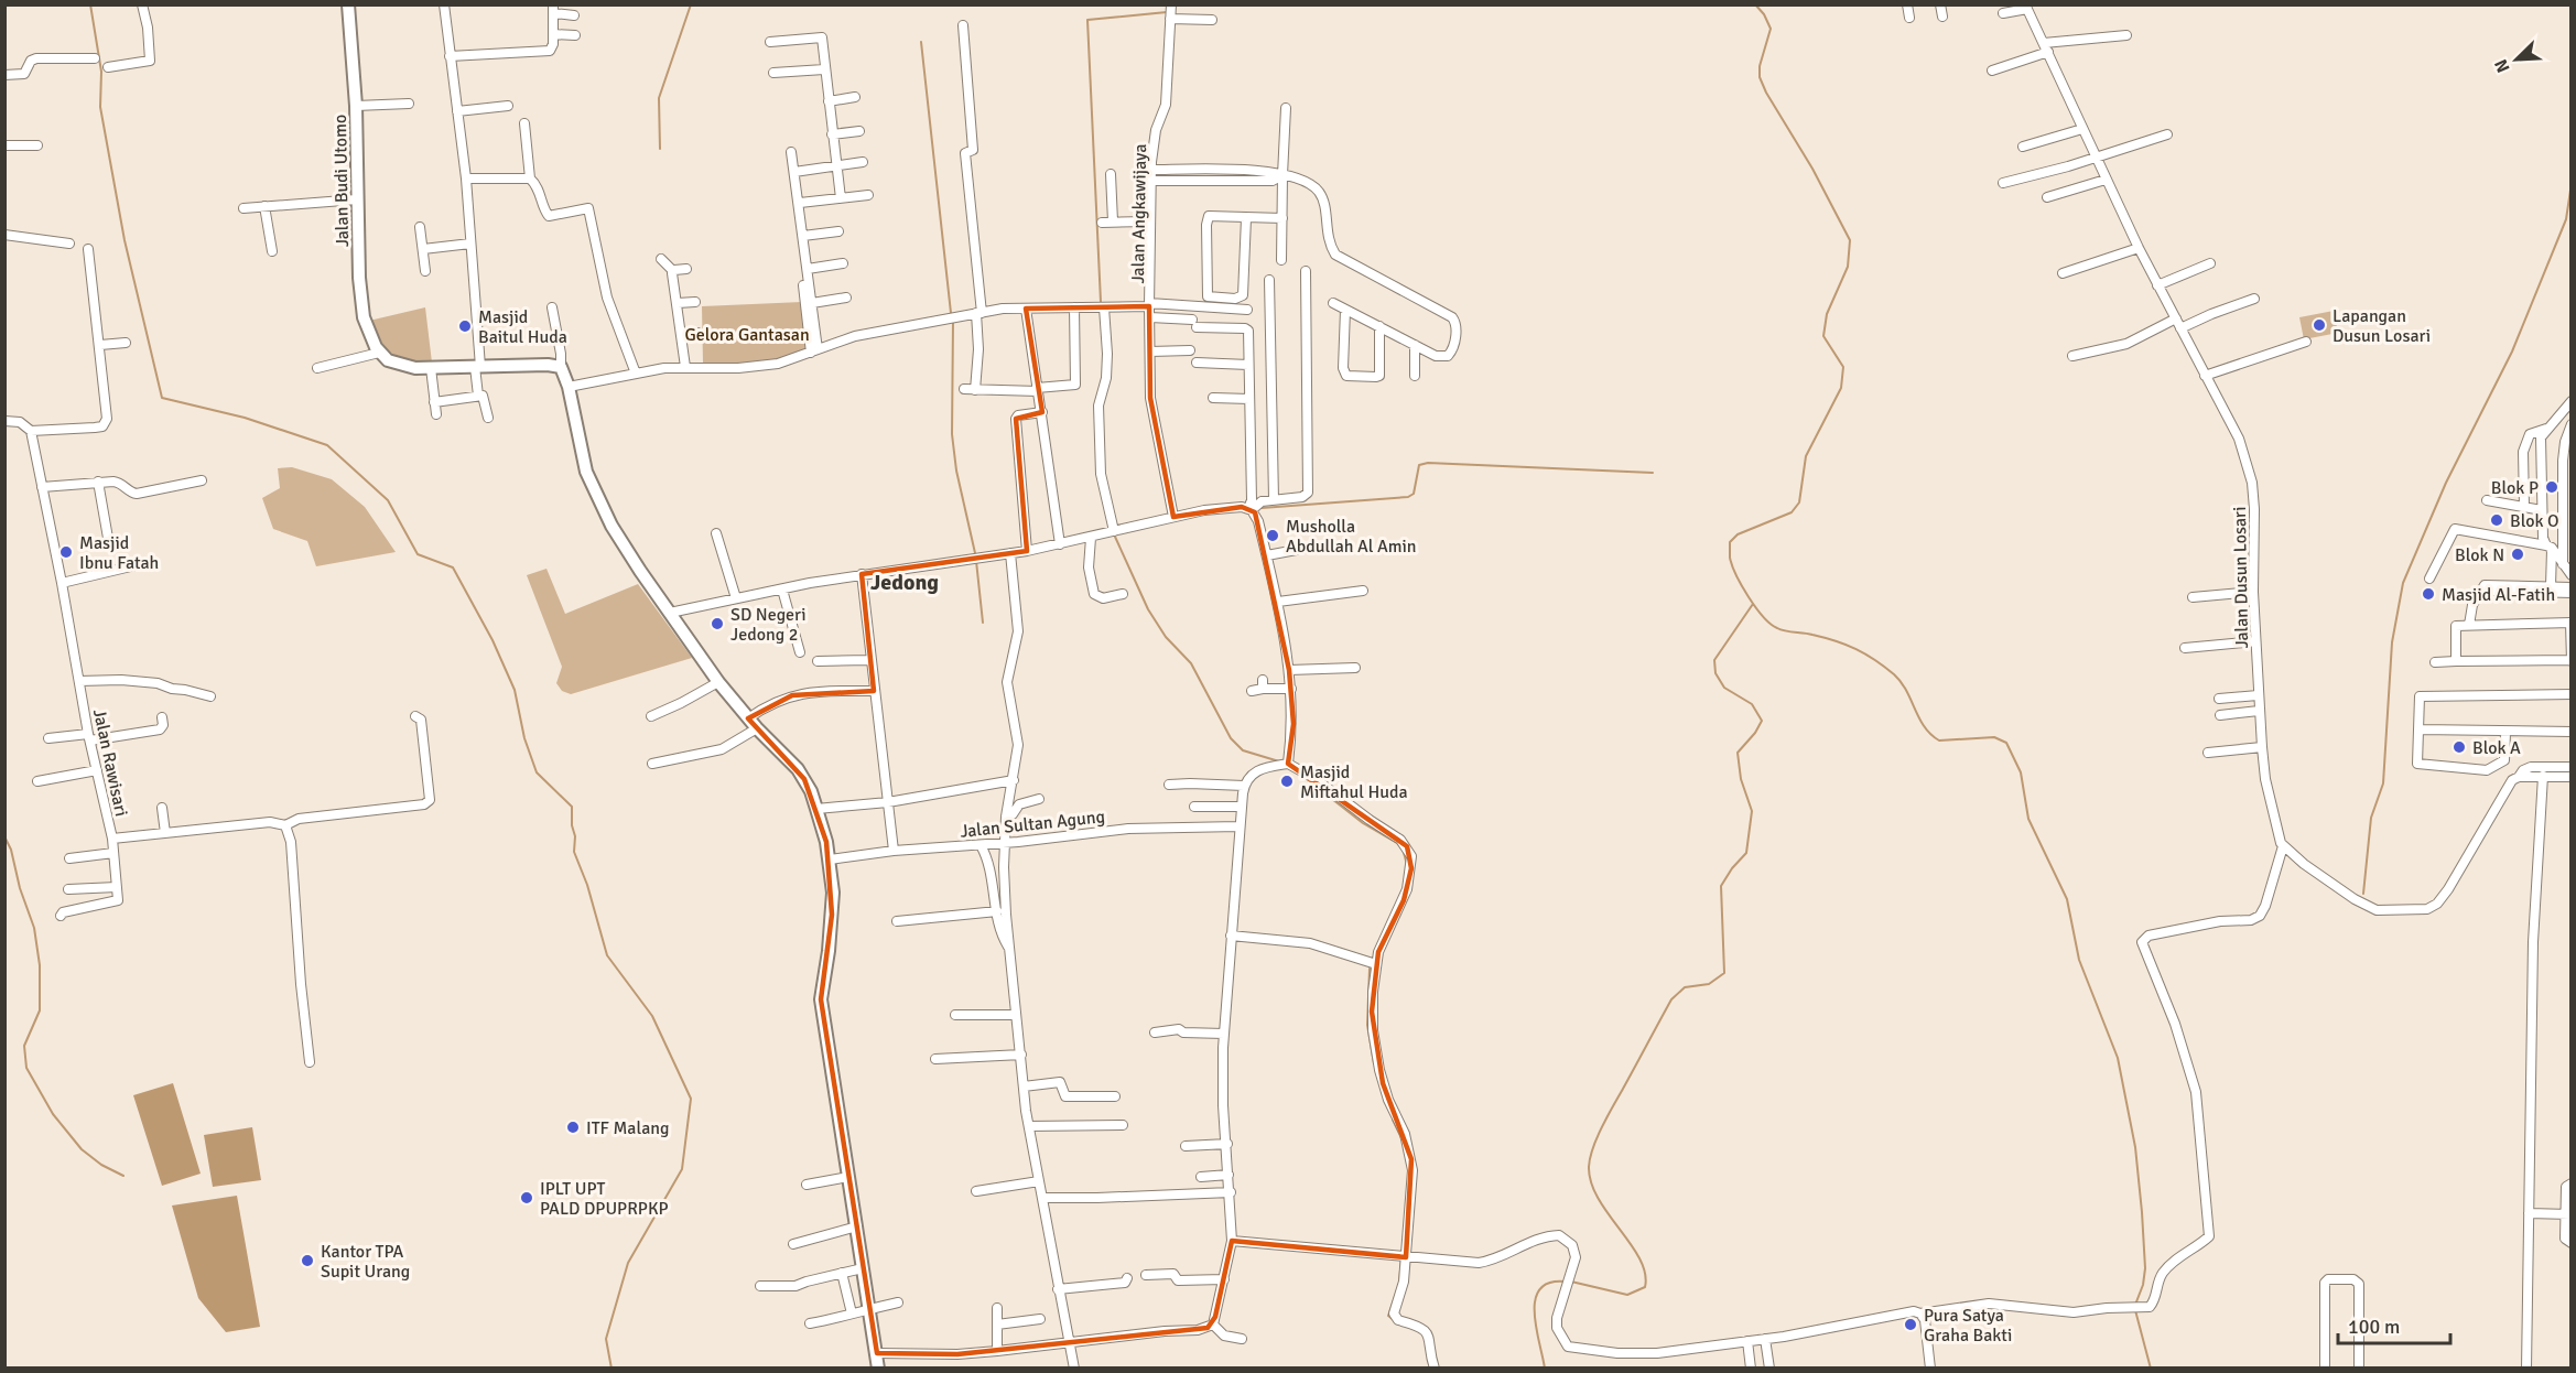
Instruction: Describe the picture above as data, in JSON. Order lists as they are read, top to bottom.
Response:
{
  "streets": {
    "street": [
      "Jalan Budi Utomo",
      "Jalan Angkawijaya",
      "Jalan Dusun Losari",
      "Jalan Rawisari",
      "Jalan Sultan Agung"
    ]
  },
  "districts": ["Jedong"],
  "parks": ["Gelora Gantasan"],
  "places": [
    "Lapangan Dusun Losari",
    "Masjid Baitul Huda",
    "Blok P",
    "Blok O",
    "Musholla Abdullah Al Amin",
    "Masjid Ibnu Fatah",
    "Blok N",
    "Masjid Al-Fatih",
    "SD Negeri Jedong 2",
    "Blok A",
    "Masjid Miftahul Huda",
    "ITF Malang",
    "IPLT UPT PALD DPUPRPKP",
    "Kantor TPA Supit Urang",
    "Pura Satya Graha Bakti"
  ],
  "scale_bar": "100 m",
  "north": "bottom left"
}
